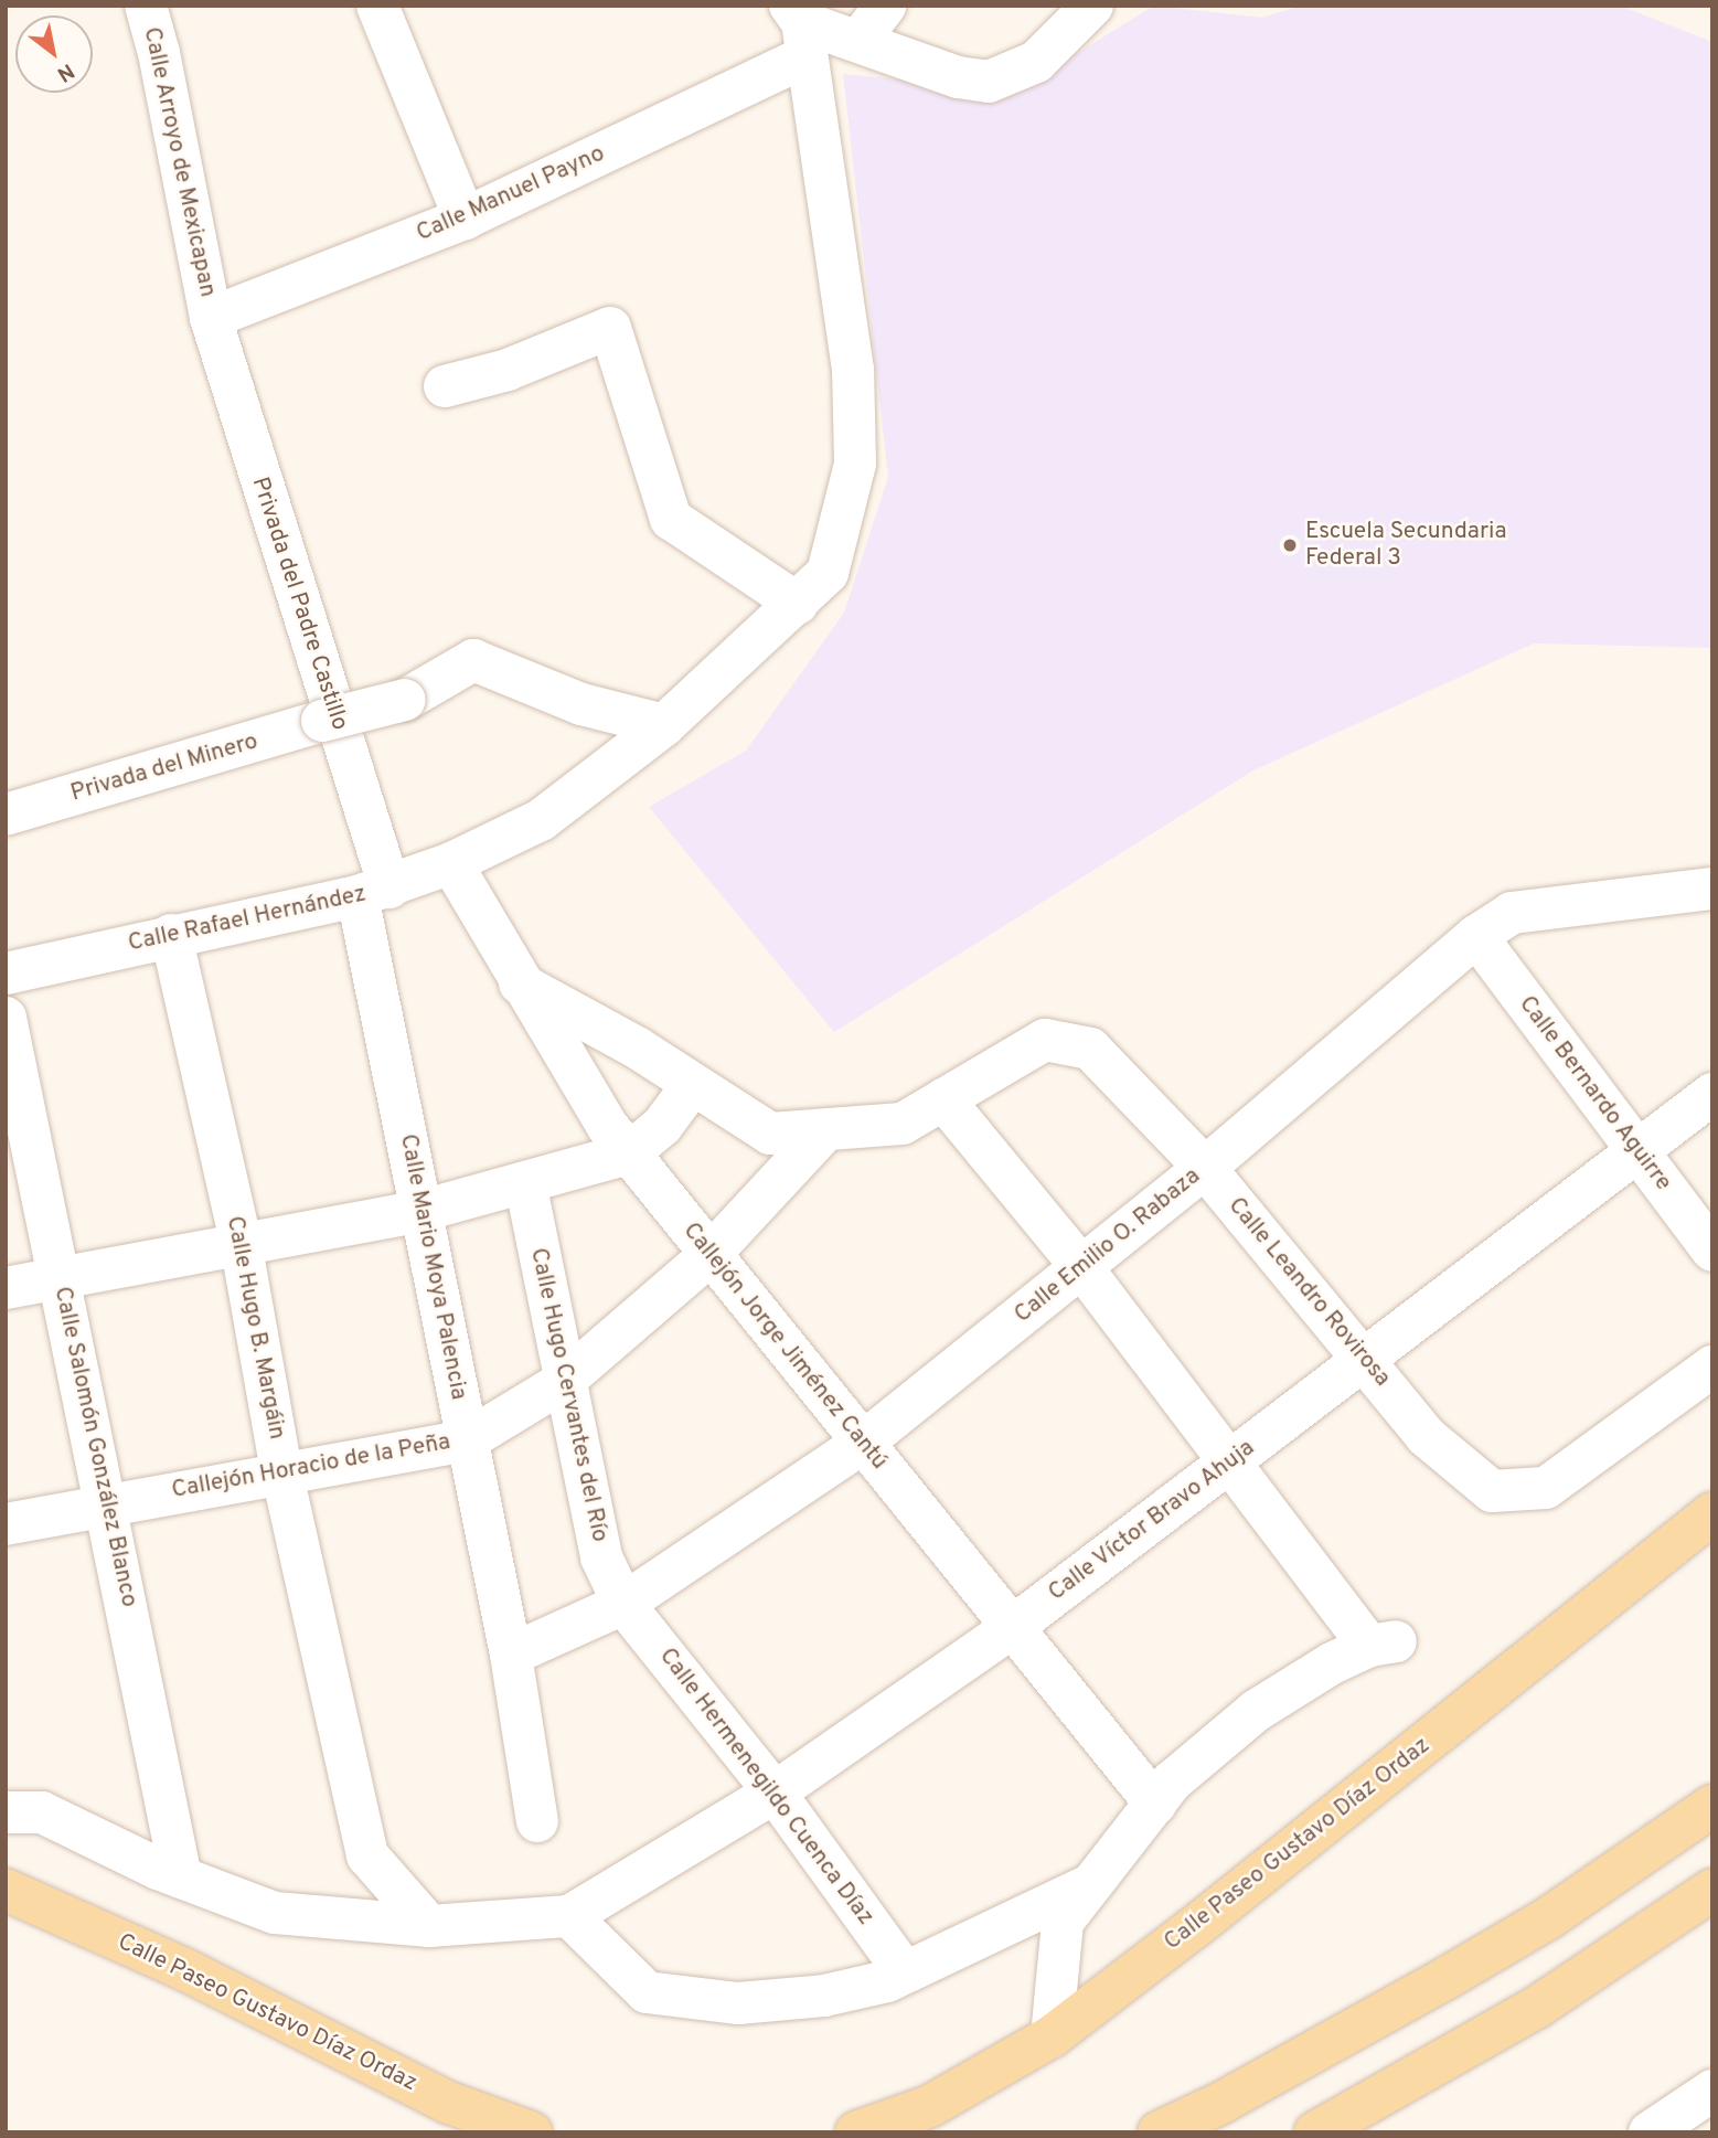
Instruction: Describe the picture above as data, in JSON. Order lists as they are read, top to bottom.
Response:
{
  "streets": {
    "main road": ["Calle Paseo Gustavo Díaz Ordaz"],
    "street": [
      "Calle Arroyo de Mexicapan",
      "Calle Manuel Payno",
      "Privada del Padre Castillo",
      "Privada del Minero",
      "Calle Rafael Hernández",
      "Calle Bernardo Aguirre",
      "Calle Emilio O. Rabaza",
      "Calle Mario Moya Palencia",
      "Calle Leandro Rovirosa",
      "Calle Hugo B. Margáin",
      "Callejón Jorge Jiménez Cantú",
      "Calle Hugo Cervantes del Río",
      "Calle Salomón González Blanco",
      "Callejón Horacio de la Peña",
      "Calle Víctor Bravo Ahuja",
      "Calle Hermenegildo Cuenca Díaz"
    ]
  },
  "crossings": [
    ["Calle Arroyo de Mexicapan", "Calle Manuel Payno"],
    ["Calle Arroyo de Mexicapan", "Privada del Padre Castillo"],
    ["Calle Manuel Payno", "Privada del Padre Castillo"],
    ["Calle Manuel Payno", "Calle Rafael Hernández"],
    ["Privada del Padre Castillo", "Calle Rafael Hernández"],
    ["Privada del Padre Castillo", "Calle Mario Moya Palencia"],
    ["Privada del Minero", "Calle Rafael Hernández"],
    ["Calle Rafael Hernández", "Calle Mario Moya Palencia"],
    ["Calle Rafael Hernández", "Calle Hugo B. Margáin"],
    ["Calle Rafael Hernández", "Callejón Jorge Jiménez Cantú"],
    ["Calle Bernardo Aguirre", "Calle Emilio O. Rabaza"],
    ["Calle Bernardo Aguirre", "Calle Víctor Bravo Ahuja"],
    ["Calle Emilio O. Rabaza", "Calle Mario Moya Palencia"],
    ["Calle Emilio O. Rabaza", "Calle Leandro Rovirosa"],
    ["Calle Emilio O. Rabaza", "Callejón Jorge Jiménez Cantú"],
    ["Calle Emilio O. Rabaza", "Calle Hugo Cervantes del Río"],
    ["Calle Emilio O. Rabaza", "Calle Hermenegildo Cuenca Díaz"],
    ["Calle Mario Moya Palencia", "Callejón Horacio de la Peña"],
    ["Calle Leandro Rovirosa", "Calle Víctor Bravo Ahuja"],
    ["Calle Hugo B. Margáin", "Callejón Horacio de la Peña"],
    ["Callejón Jorge Jiménez Cantú", "Callejón Horacio de la Peña"],
    ["Callejón Jorge Jiménez Cantú", "Calle Víctor Bravo Ahuja"],
    ["Calle Hugo Cervantes del Río", "Callejón Horacio de la Peña"],
    ["Calle Hugo Cervantes del Río", "Calle Hermenegildo Cuenca Díaz"],
    ["Calle Salomón González Blanco", "Callejón Horacio de la Peña"],
    ["Calle Víctor Bravo Ahuja", "Calle Hermenegildo Cuenca Díaz"]
  ],
  "places": ["Escuela Secundaria Federal 3"],
  "north": "bottom right"
}
